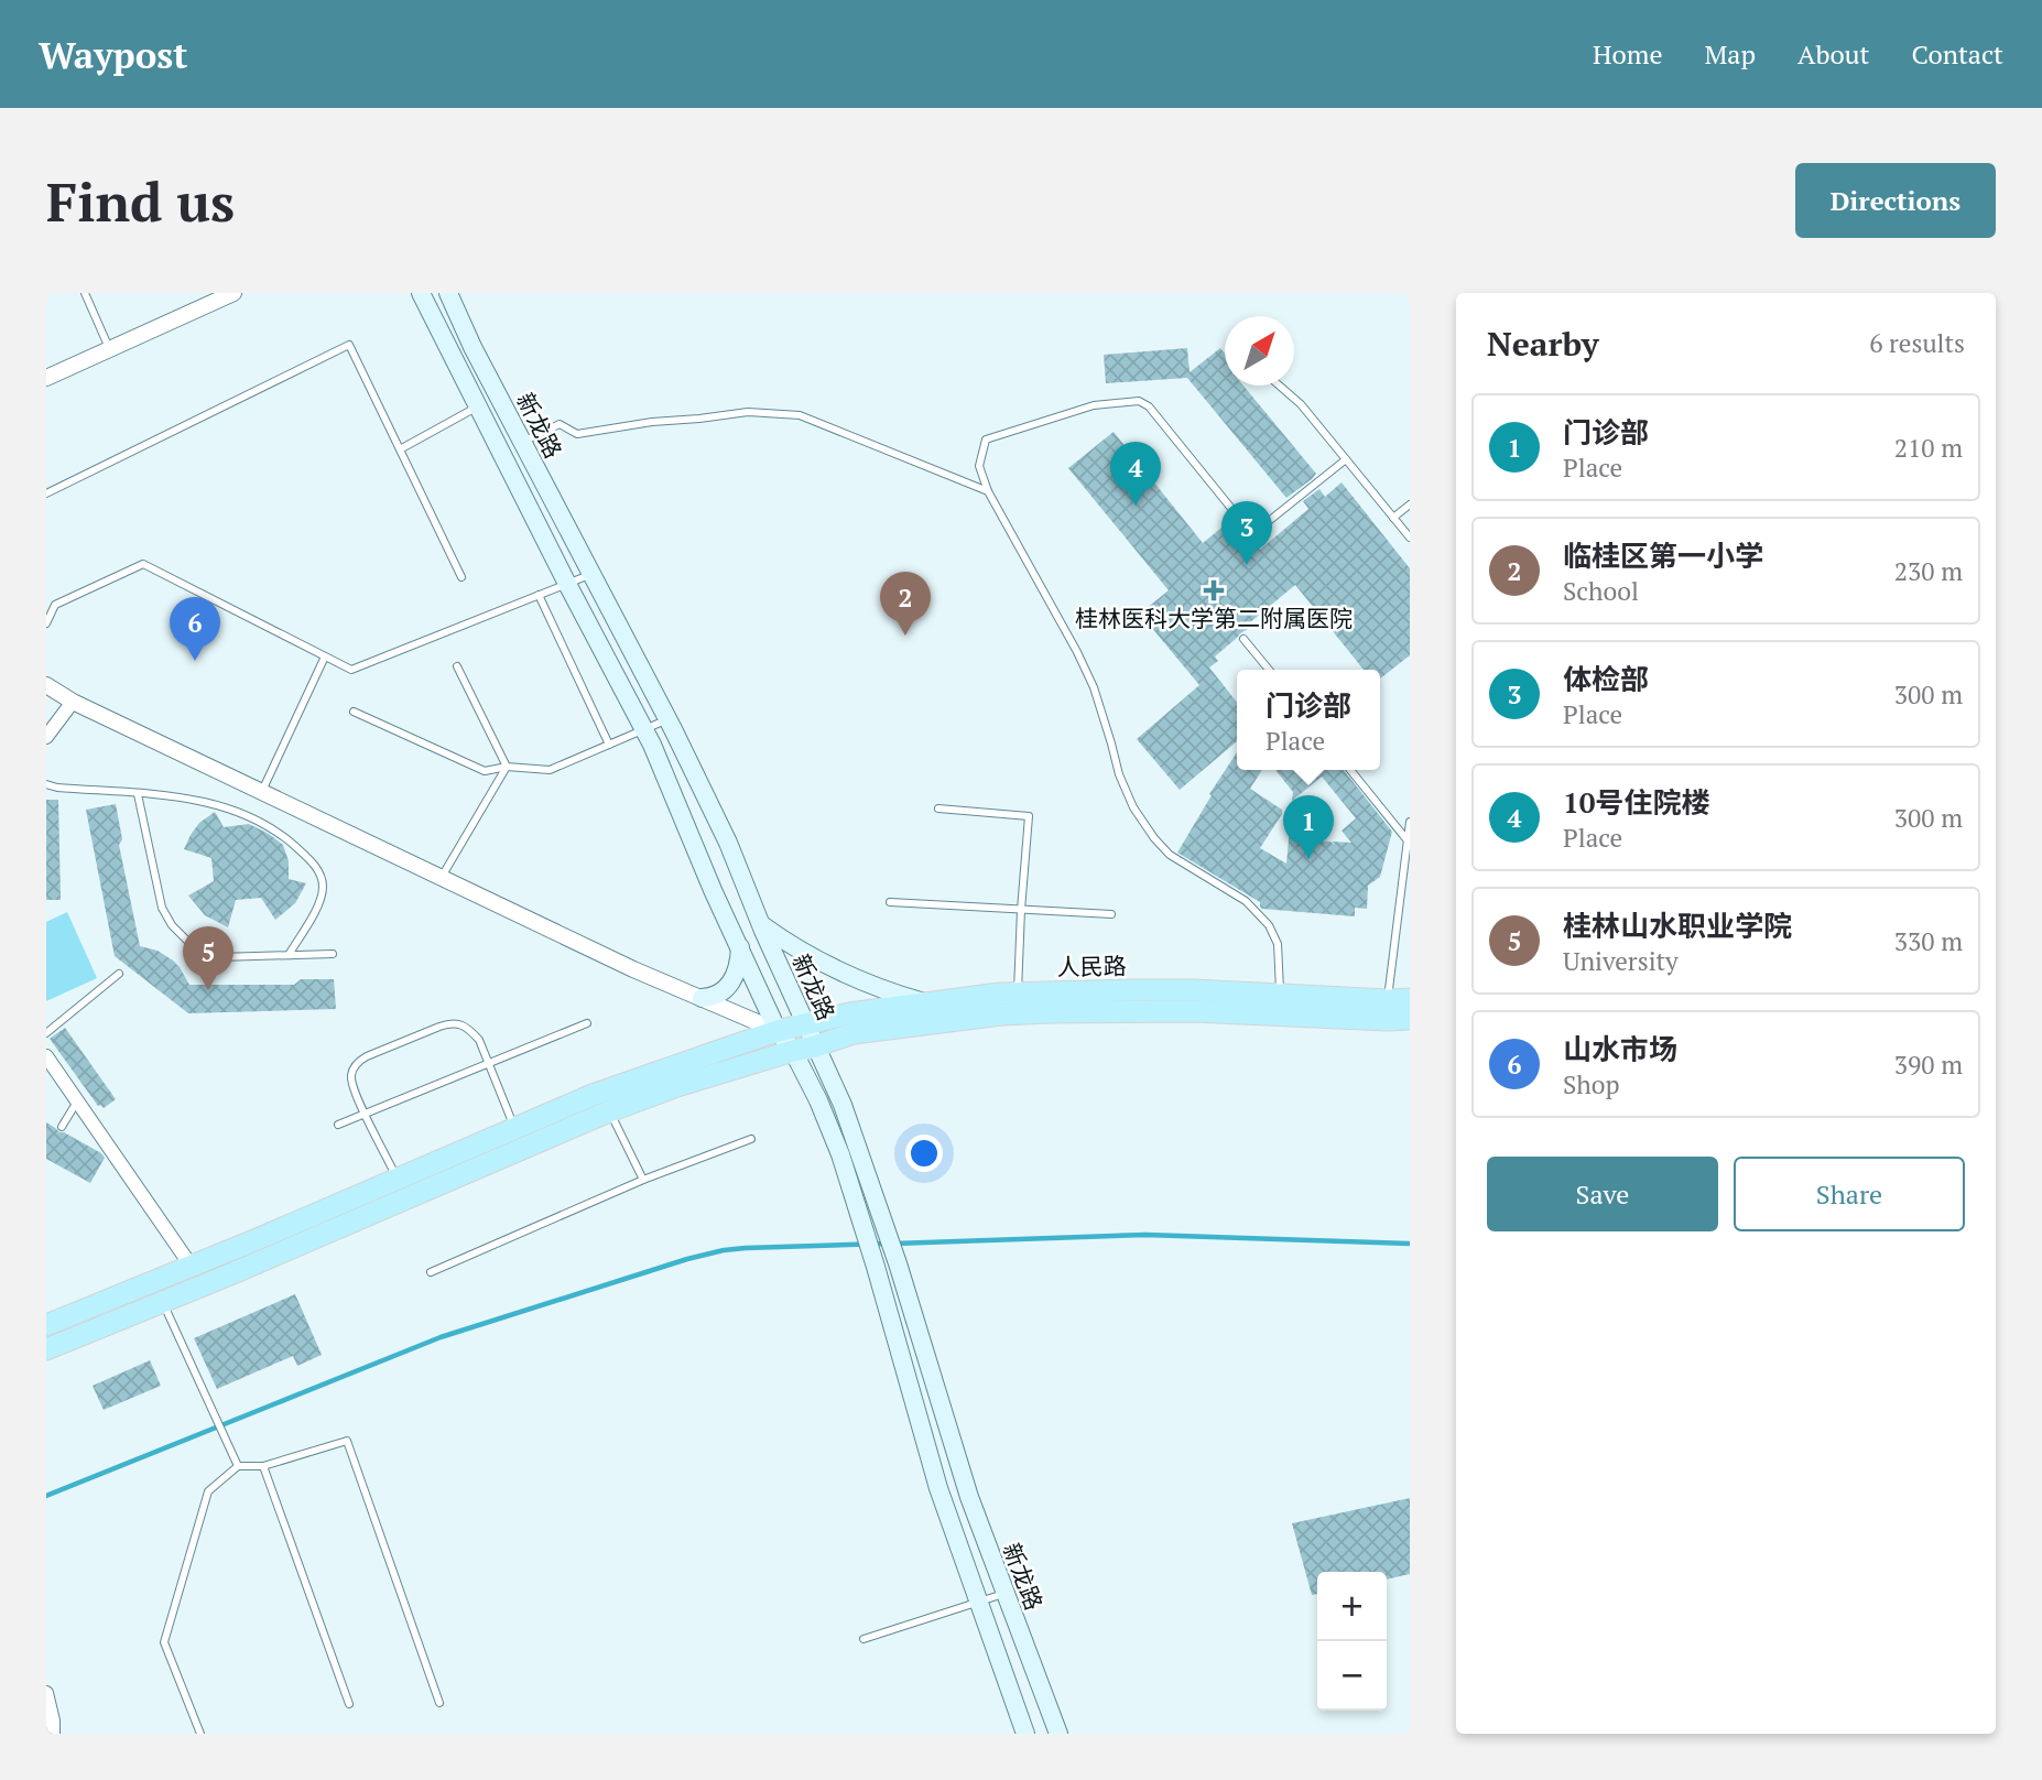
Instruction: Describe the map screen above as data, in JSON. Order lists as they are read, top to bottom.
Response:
{
  "streets": {
    "main road": ["新龙路", "人民路"]
  },
  "crossings": [
    ["新龙路", "人民路"]
  ],
  "places": {
    "health": ["桂林医科大学第二附属医院"]
  },
  "north": "top right",
  "page": {
    "header": "Waypost",
    "nav": [
      "Home",
      "Map",
      "About",
      "Contact"
    ],
    "buttons": [
      "Directions",
      ["Save", "Share"]
    ],
    "title": "Find us",
    "heading": ["Nearby", "6 results"],
    "list": [
      {
        "mark": "1",
        "name": "门诊部",
        "note": "Place",
        "value": "210 m"
      },
      {
        "mark": "2",
        "name": "临桂区第一小学",
        "note": "School",
        "value": "230 m"
      },
      {
        "mark": "3",
        "name": "体检部",
        "note": "Place",
        "value": "300 m"
      },
      {
        "mark": "4",
        "name": "10号住院楼",
        "note": "Place",
        "value": "300 m"
      },
      {
        "mark": "5",
        "name": "桂林山水职业学院",
        "note": "University",
        "value": "330 m"
      },
      {
        "mark": "6",
        "name": "山水市场",
        "note": "Shop",
        "value": "390 m"
      }
    ],
    "pins": [
      "4",
      "3",
      "2",
      "6",
      "1",
      "5"
    ],
    "popup": ["门诊部", "Place"],
    "map_buttons": ["+", "−"]
  }
}
